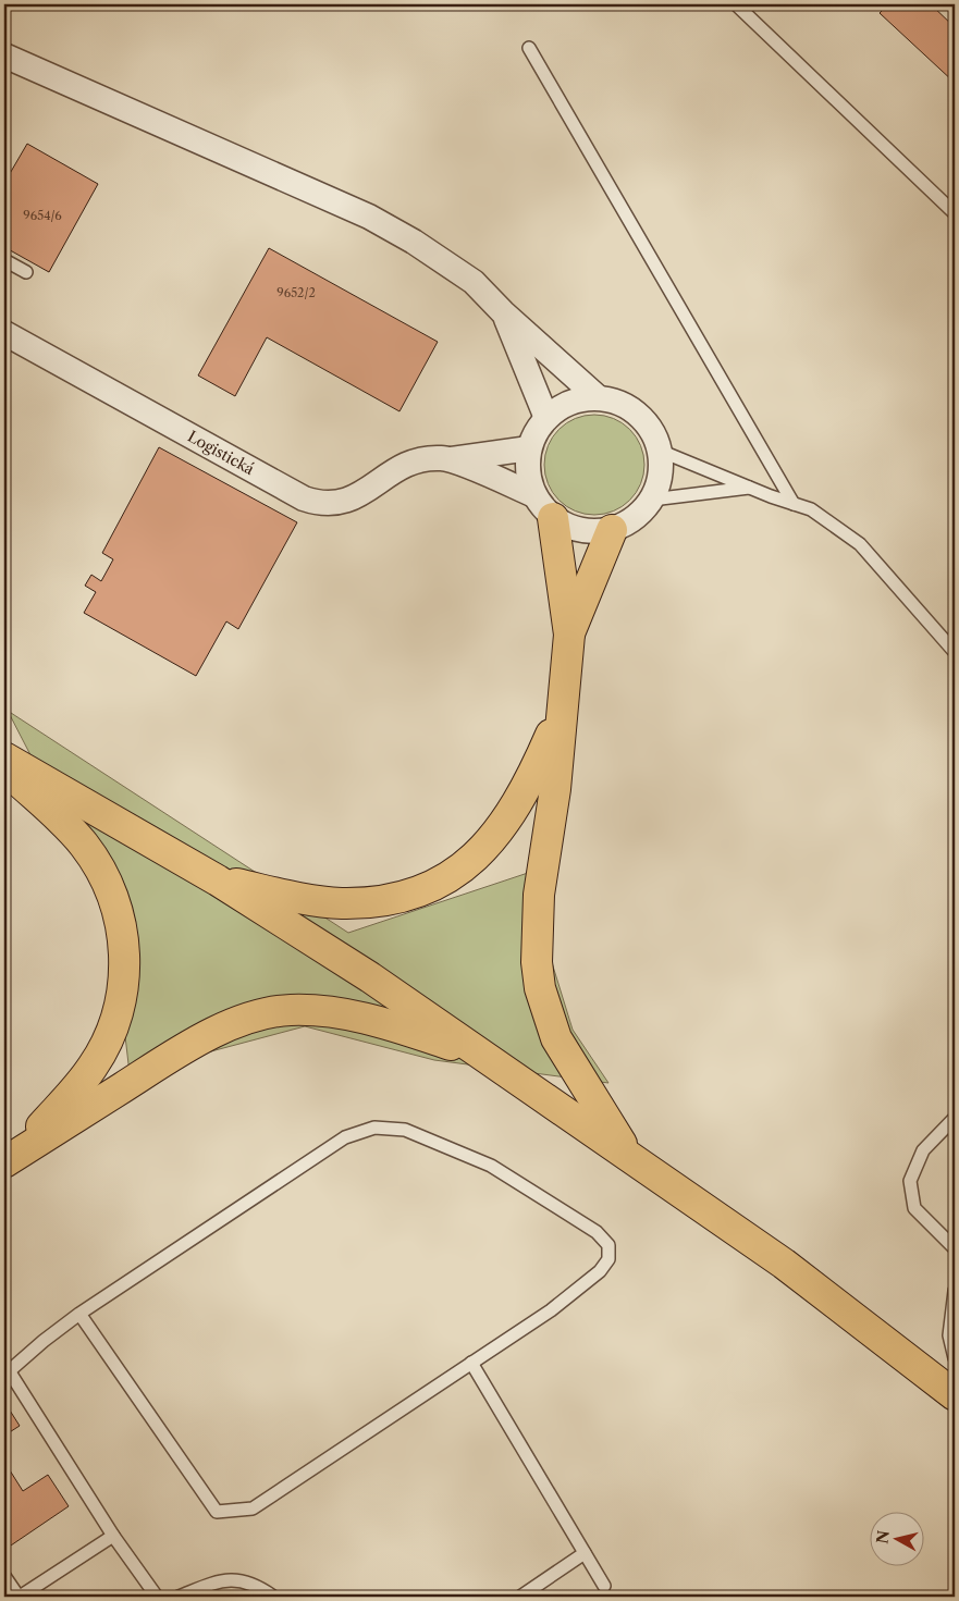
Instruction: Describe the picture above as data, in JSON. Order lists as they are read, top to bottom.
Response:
{
  "streets": {
    "street": ["Logistická"]
  },
  "house_numbers": ["9654/6", "9652/2"],
  "north": "left"
}
